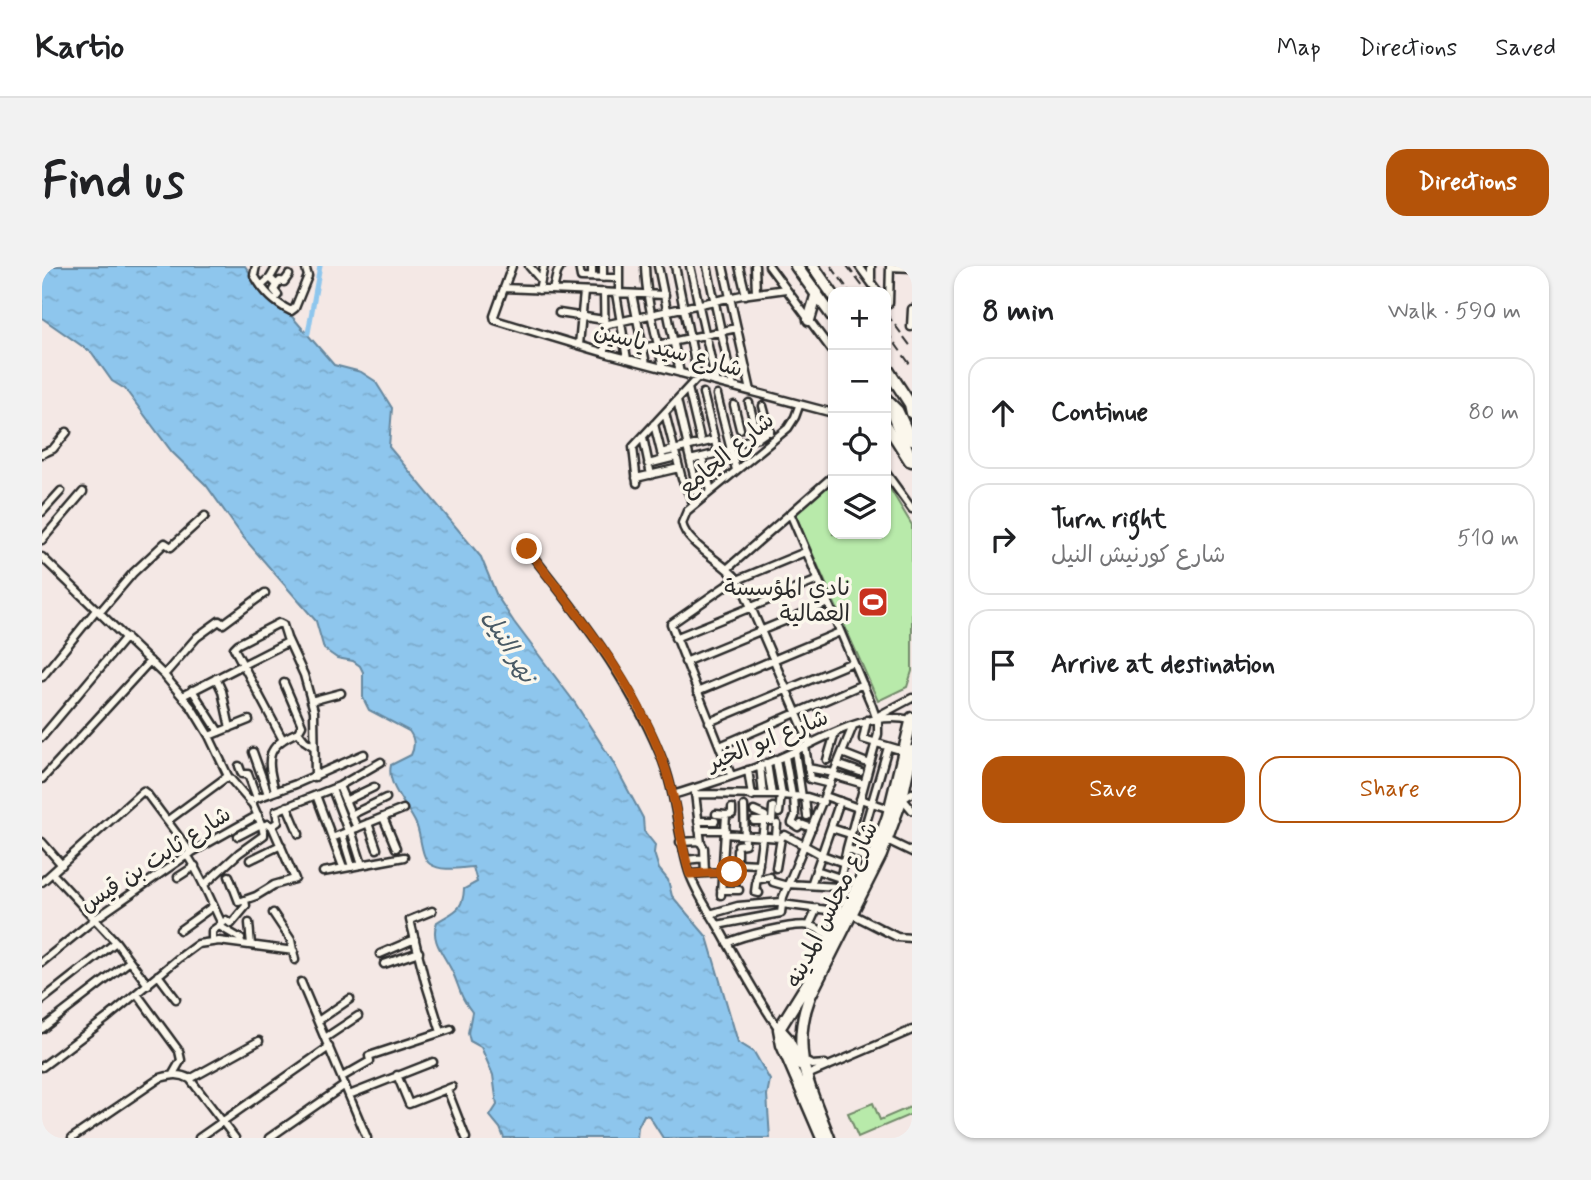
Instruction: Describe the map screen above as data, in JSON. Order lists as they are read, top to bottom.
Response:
{
  "streets": {
    "highway": ["شارع مجلس المدينه"],
    "street": [
      "شارع سيد ياسين",
      "شارع الجامع",
      "شارع ابو الخير",
      "شارع ثابت بن قيس"
    ]
  },
  "crossings": [
    ["شارع سيد ياسين", "شارع الجامع"],
    ["شارع الجامع", "شارع ابو الخير"],
    ["شارع ابو الخير", "شارع مجلس المدينه"]
  ],
  "water": ["نهر النيل"],
  "places": {
    "sports": ["نادي المؤسسة العمالية"]
  },
  "page": {
    "header": "Kartio",
    "nav": ["Map", "Directions", "Saved"],
    "buttons": [
      "Directions",
      ["Save", "Share"]
    ],
    "title": "Find us",
    "heading": ["8 min", "Walk · 590 m"],
    "map_buttons": ["+", "−"],
    "list": [
      ["Continue", "80 m"],
      ["Turn right", "شارع كورنيش النيل", "510 m"],
      "Arrive at destination"
    ]
  }
}
